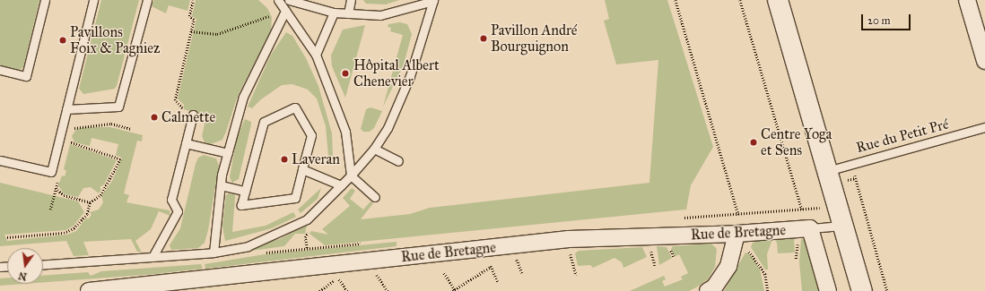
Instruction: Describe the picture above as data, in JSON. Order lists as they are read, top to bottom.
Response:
{
  "streets": {
    "street": ["Rue de Bretagne"],
    "lane": ["Rue du Petit Pré"]
  },
  "places": [
    "Pavillon André Bourguignon",
    "Pavillons Foix & Pagniez",
    "Hôpital Albert Chenevier",
    "Calmette",
    "Centre Yoga et Sens",
    "Laveran"
  ],
  "scale_bar": "20 m",
  "north": "bottom"
}
